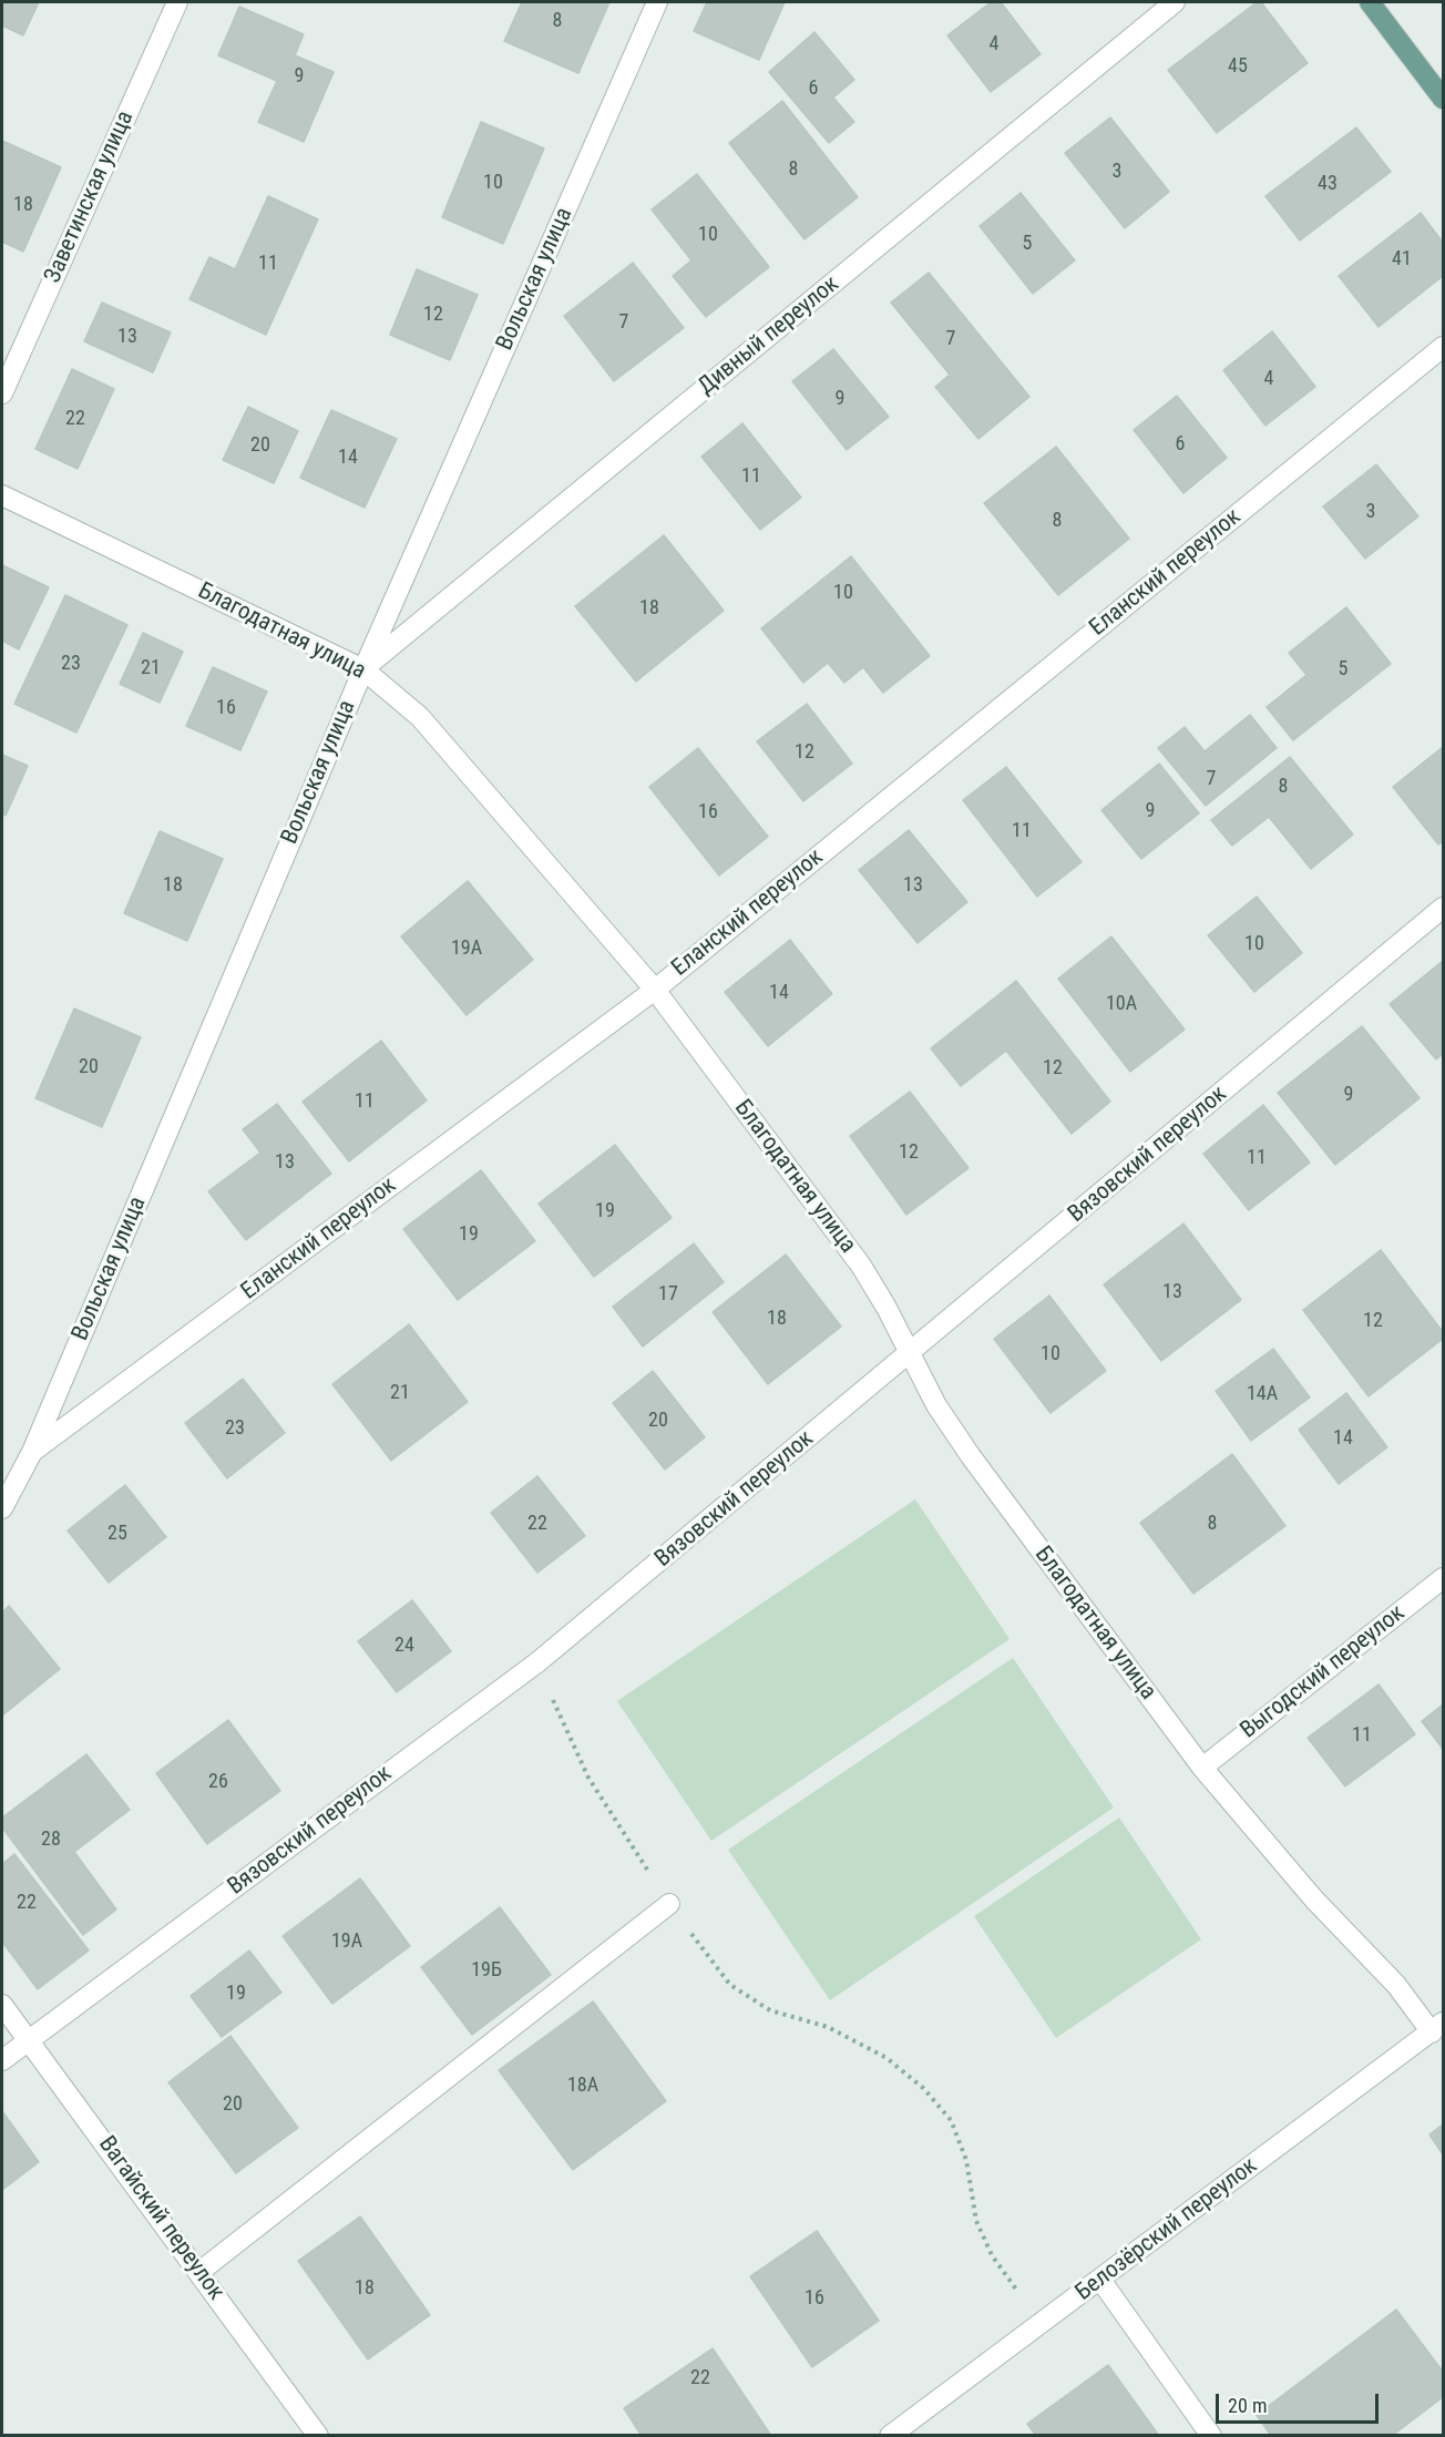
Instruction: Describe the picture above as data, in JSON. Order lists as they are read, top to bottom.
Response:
{
  "streets": {
    "street": [
      "Заветинская улица",
      "Вольская улица",
      "Дивный переулок",
      "Еланский переулок",
      "Благодатная улица",
      "Вязовский переулок",
      "Выгодский переулок",
      "Вагайский переулок",
      "Белозёрский переулок"
    ]
  },
  "crossings": [
    ["Вольская улица", "Дивный переулок"],
    ["Вольская улица", "Еланский переулок"],
    ["Вольская улица", "Благодатная улица"],
    ["Дивный переулок", "Благодатная улица"],
    ["Еланский переулок", "Благодатная улица"],
    ["Благодатная улица", "Вязовский переулок"],
    ["Благодатная улица", "Выгодский переулок"],
    ["Благодатная улица", "Белозёрский переулок"],
    ["Вязовский переулок", "Вагайский переулок"]
  ],
  "house_numbers": [
    "8",
    "4",
    "45",
    "9",
    "6",
    "8",
    "3",
    "10",
    "43",
    "18",
    "10",
    "5",
    "41",
    "11",
    "12",
    "7",
    "13",
    "7",
    "4",
    "9",
    "22",
    "6",
    "20",
    "14",
    "11",
    "3",
    "8",
    "10",
    "18",
    "23",
    "21",
    "5",
    "16",
    "12",
    "7",
    "8",
    "9",
    "16",
    "11",
    "18",
    "13",
    "10",
    "19А",
    "14",
    "10А",
    "20",
    "12",
    "9",
    "11",
    "12",
    "11",
    "13",
    "19",
    "19",
    "13",
    "17",
    "18",
    "12",
    "10",
    "21",
    "14А",
    "20",
    "23",
    "14",
    "22",
    "8",
    "25",
    "24",
    "11",
    "26",
    "28",
    "22",
    "19А",
    "19Б",
    "19",
    "18А",
    "20",
    "18",
    "16",
    "22"
  ],
  "scale_bar": "20 m"
}
